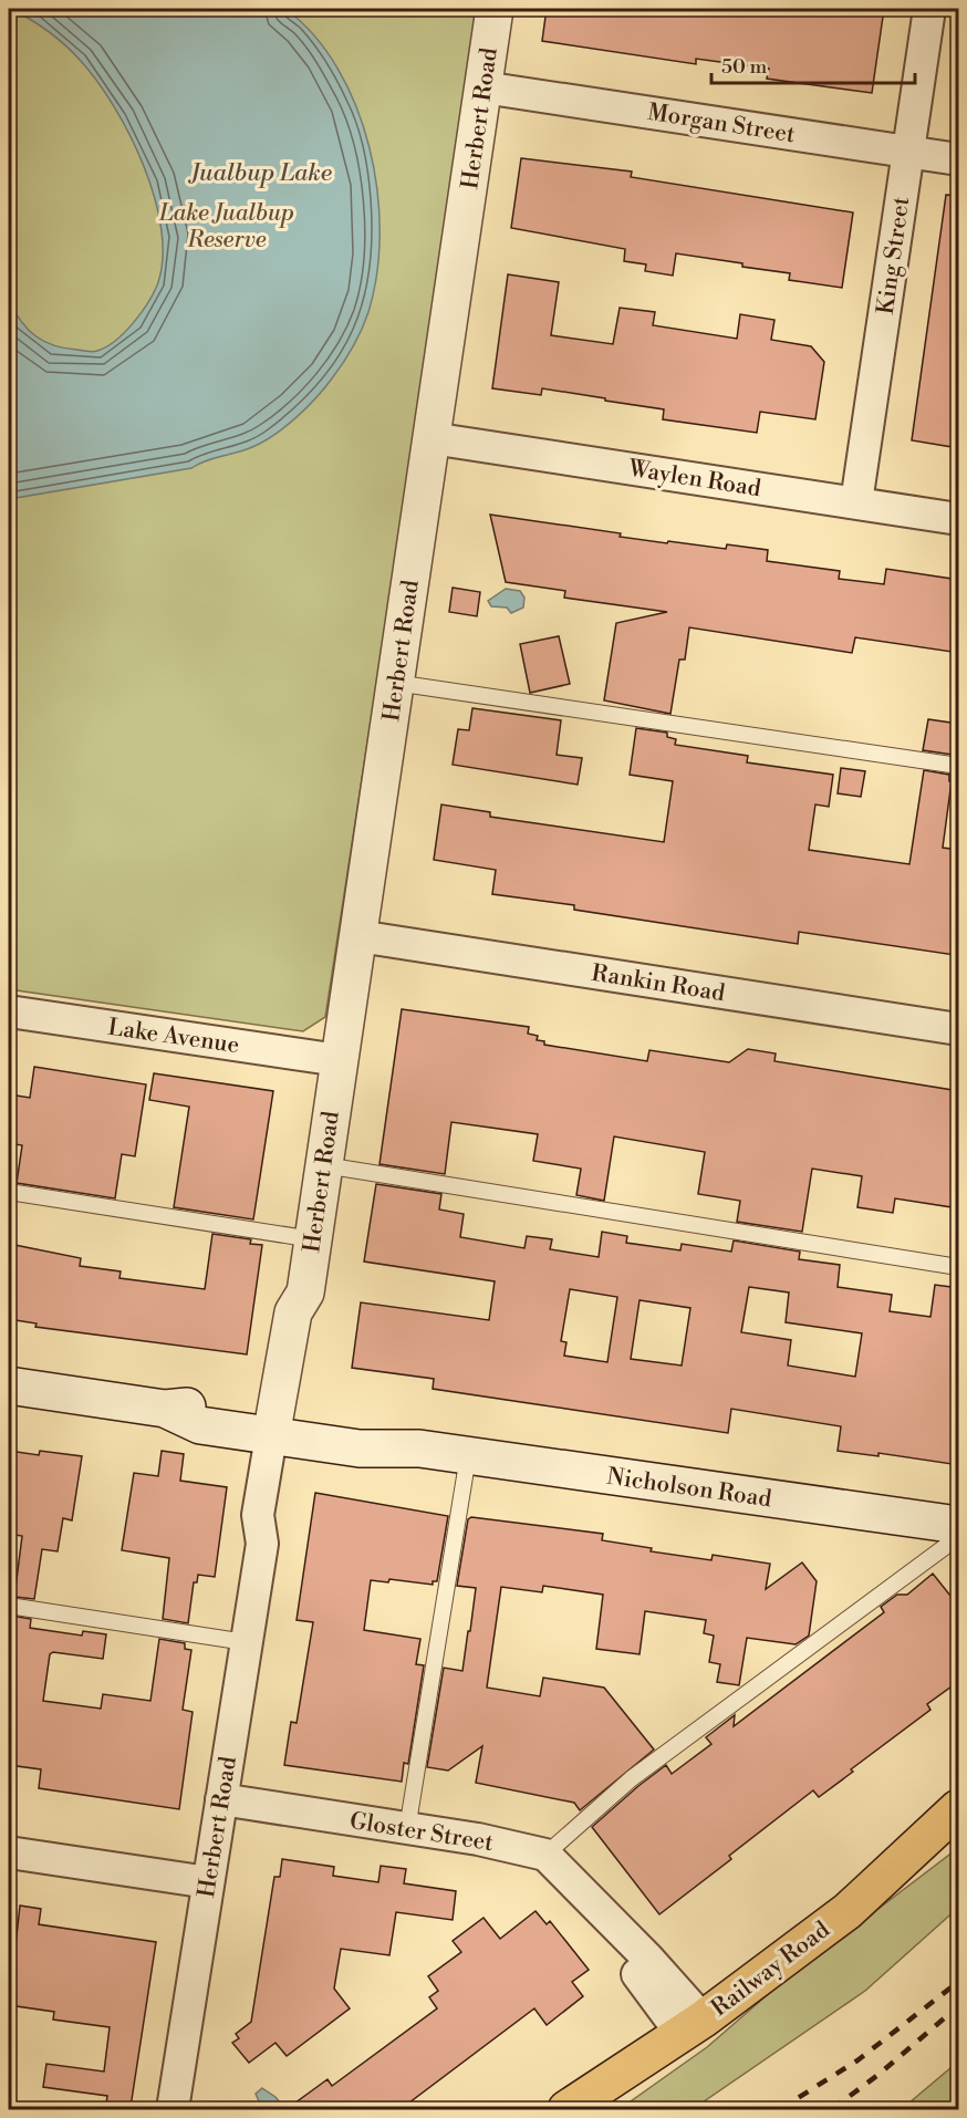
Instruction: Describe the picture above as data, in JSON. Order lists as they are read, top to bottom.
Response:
{
  "streets": {
    "main road": ["Railway Road"],
    "street": [
      "Herbert Road",
      "Morgan Street",
      "King Street",
      "Waylen Road",
      "Rankin Road",
      "Lake Avenue",
      "Nicholson Road",
      "Gloster Street"
    ]
  },
  "crossings": [
    ["Herbert Road", "Morgan Street"],
    ["Herbert Road", "Waylen Road"],
    ["Herbert Road", "Rankin Road"],
    ["Herbert Road", "Lake Avenue"],
    ["Herbert Road", "Nicholson Road"],
    ["Herbert Road", "Gloster Street"],
    ["Morgan Street", "King Street"],
    ["King Street", "Waylen Road"]
  ],
  "water": ["Jualbup Lake"],
  "parks": ["Lake Jualbup Reserve"],
  "scale_bar": "50 m"
}
